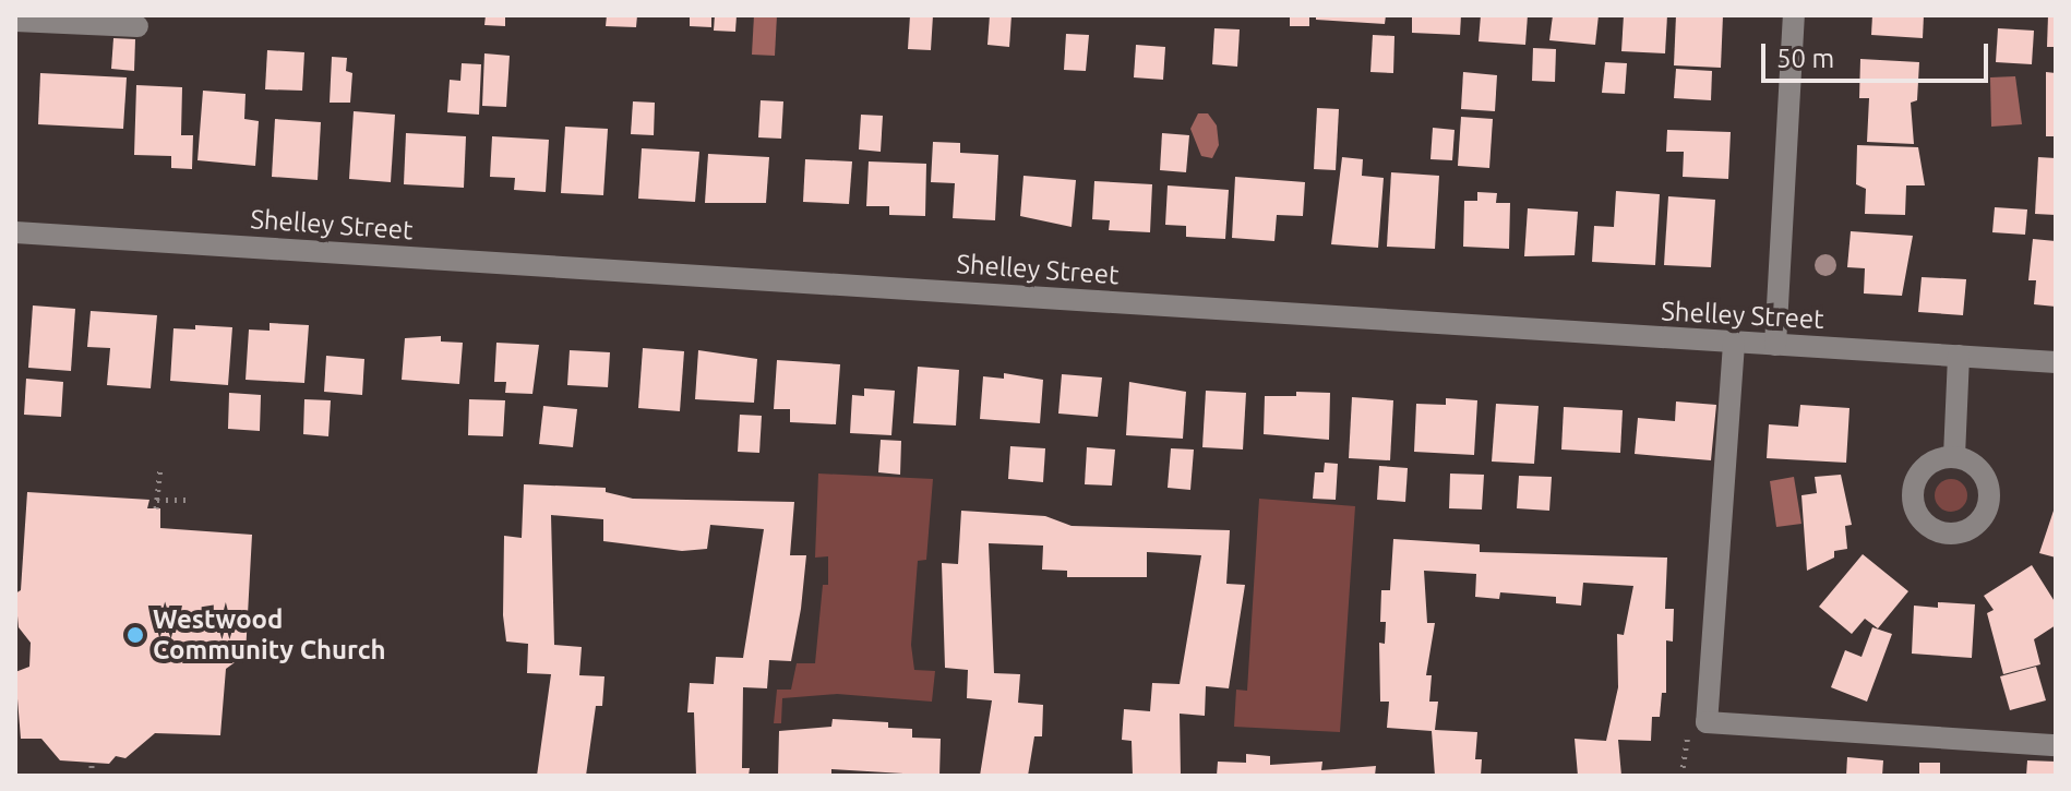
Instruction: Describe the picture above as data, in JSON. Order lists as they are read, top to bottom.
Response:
{
  "streets": {
    "street": ["Shelley Street"]
  },
  "places": ["Westwood Community Church"],
  "scale_bar": "50 m"
}
